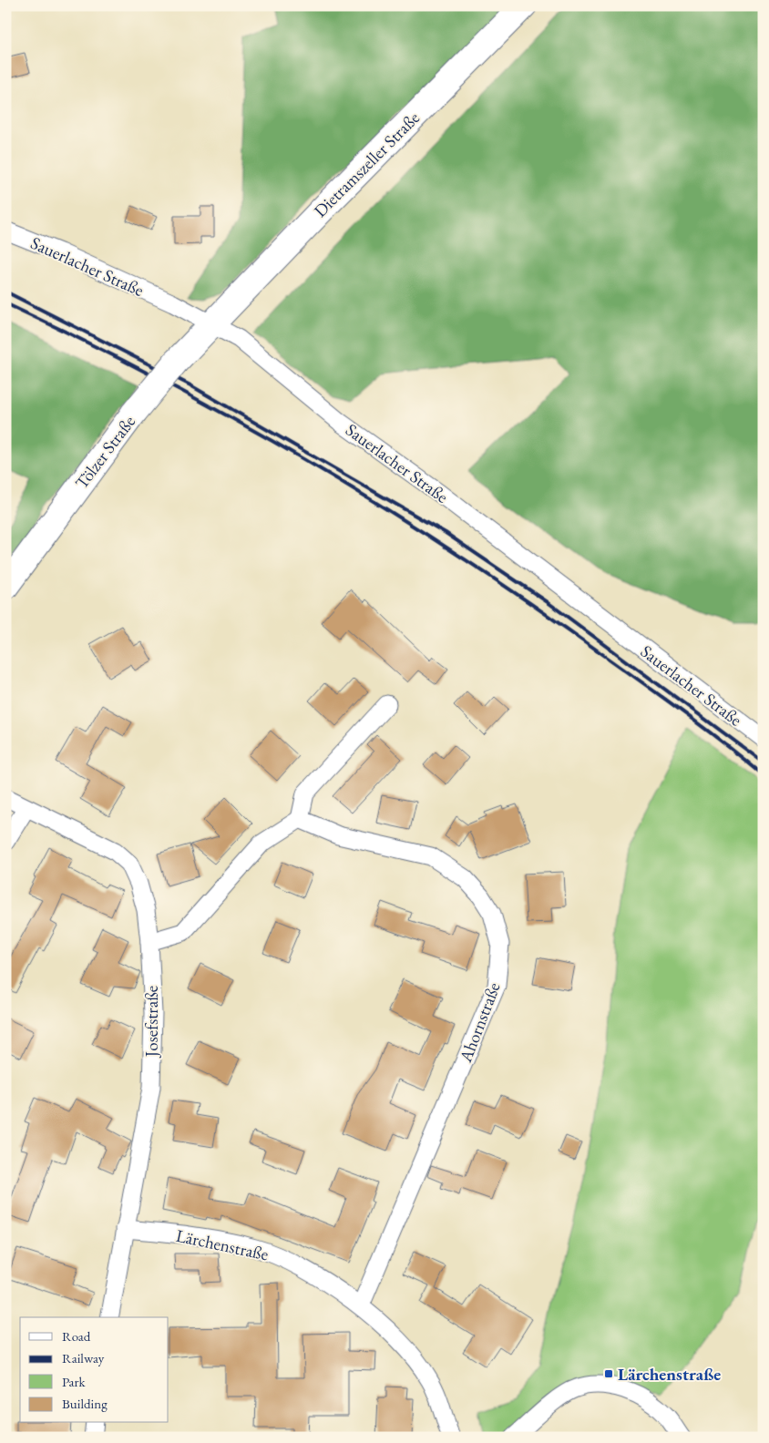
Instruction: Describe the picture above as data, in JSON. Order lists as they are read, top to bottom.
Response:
{
  "streets": {
    "main road": ["Dietramszeller Straße", "Tölzer Straße"],
    "street": [
      "Sauerlacher Straße",
      "Josefstraße",
      "Ahornstraße",
      "Lärchenstraße"
    ]
  },
  "crossings": [
    ["Dietramszeller Straße", "Sauerlacher Straße"],
    ["Dietramszeller Straße", "Tölzer Straße"],
    ["Sauerlacher Straße", "Tölzer Straße"],
    ["Josefstraße", "Lärchenstraße"],
    ["Ahornstraße", "Lärchenstraße"]
  ],
  "places": {
    "transit": ["Lärchenstraße"]
  },
  "legend": [
    "Road",
    "Railway",
    "Park",
    "Building"
  ]
}
